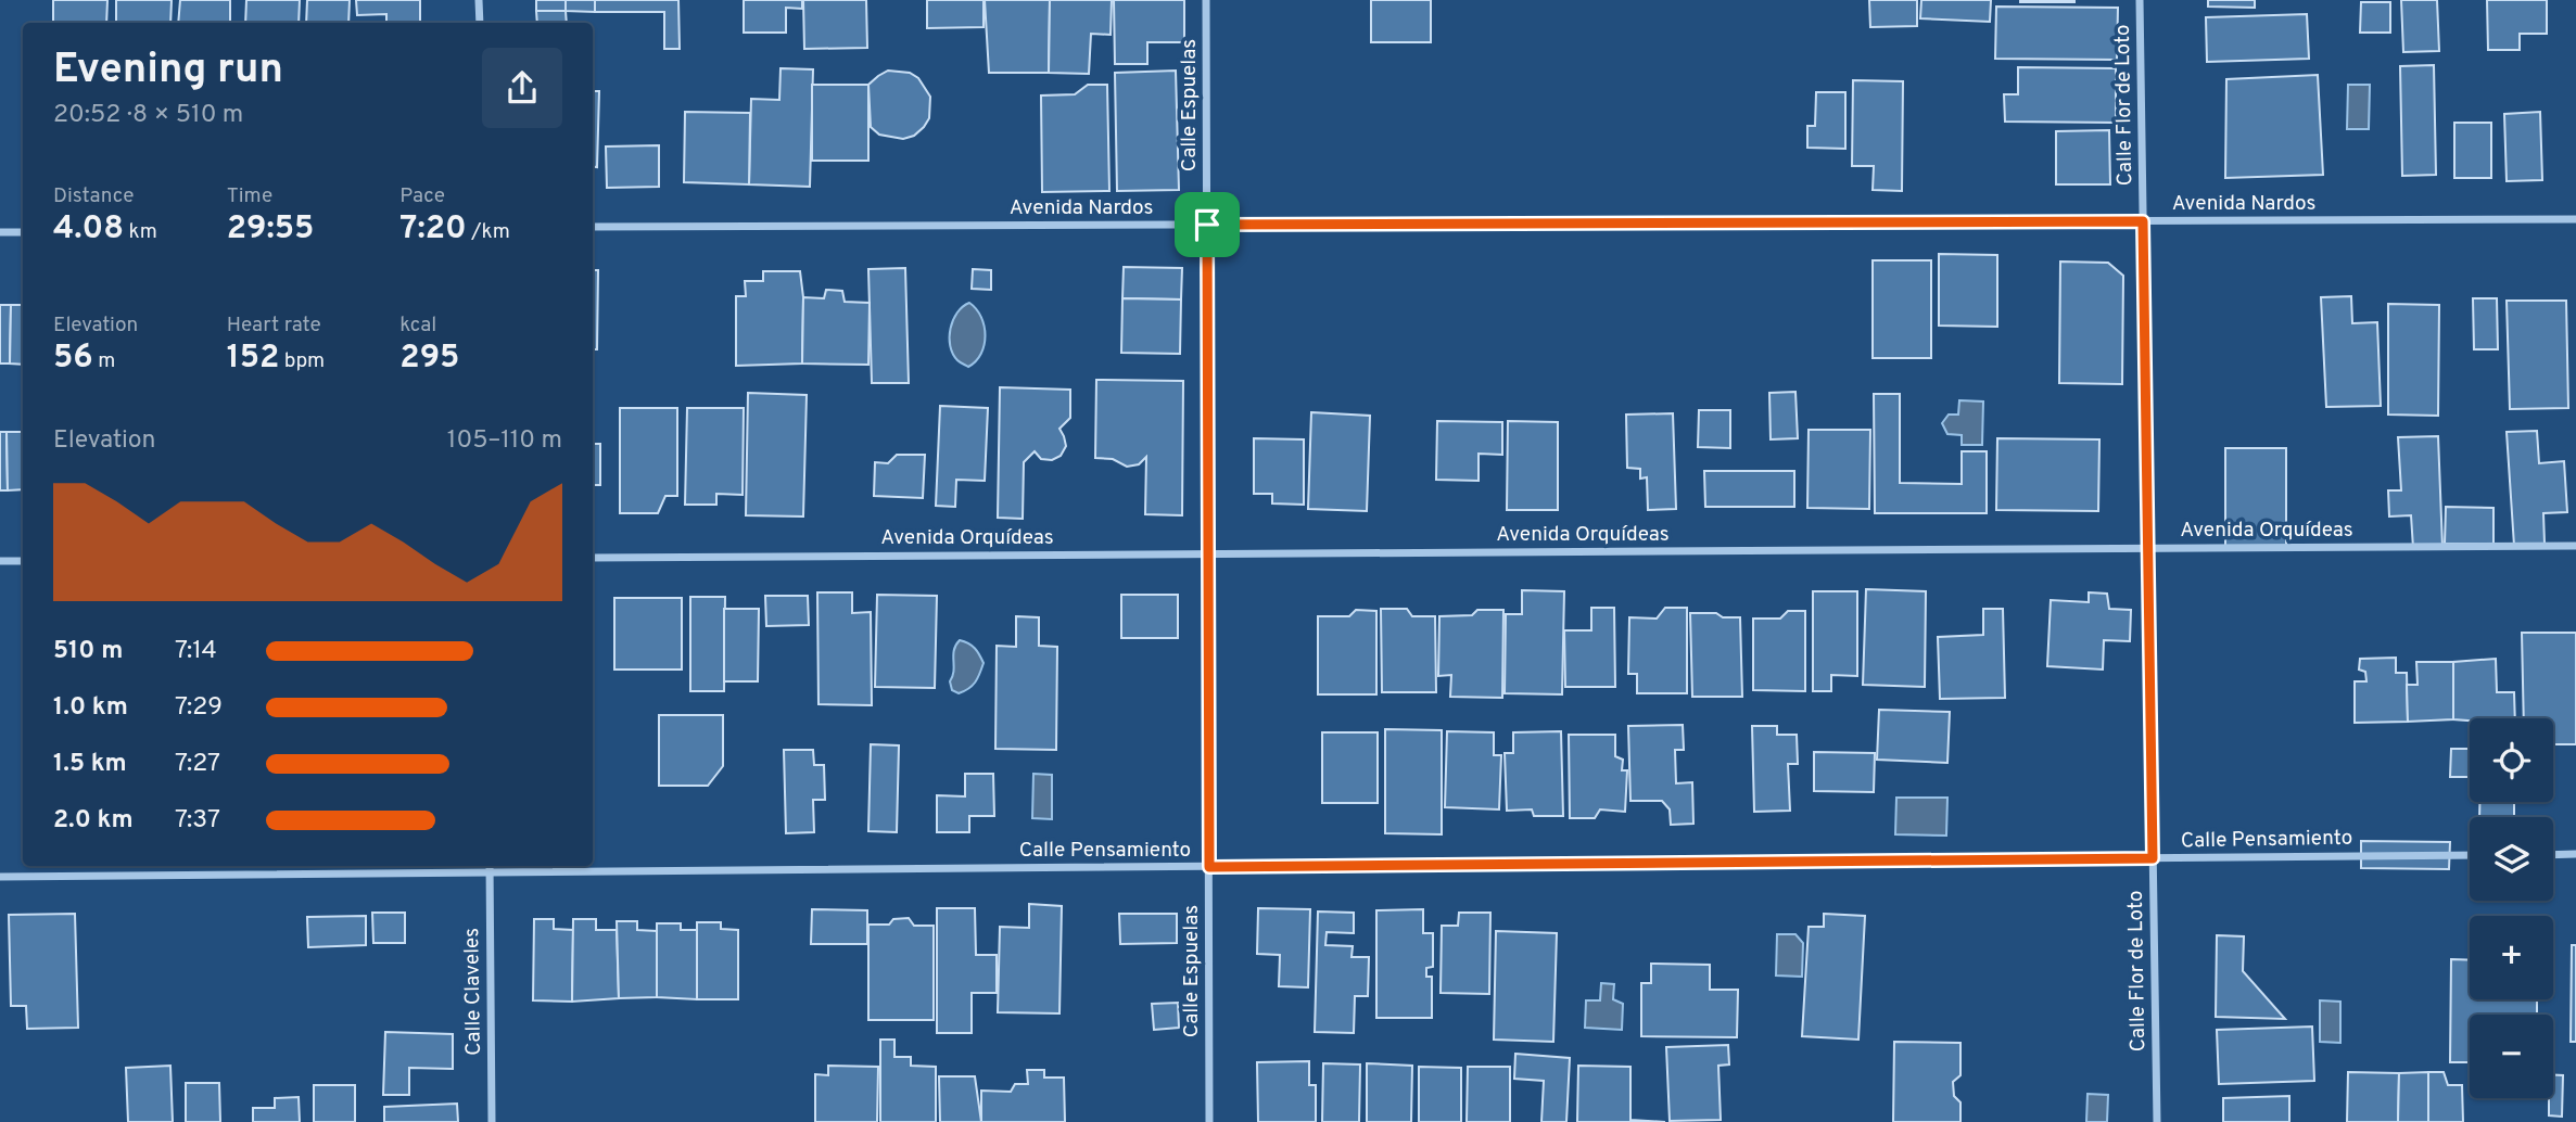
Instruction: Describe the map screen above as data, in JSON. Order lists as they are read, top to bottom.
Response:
{
  "streets": {
    "street": [
      "Calle Espuelas",
      "Calle Flor de Loto",
      "Avenida Nardos",
      "Avenida Orquídeas",
      "Calle Pensamiento",
      "Calle Claveles"
    ]
  },
  "crossings": [
    ["Calle Espuelas", "Avenida Nardos"],
    ["Calle Espuelas", "Avenida Orquídeas"],
    ["Calle Espuelas", "Calle Pensamiento"],
    ["Calle Flor de Loto", "Avenida Nardos"],
    ["Calle Flor de Loto", "Avenida Orquídeas"],
    ["Calle Flor de Loto", "Calle Pensamiento"],
    ["Calle Pensamiento", "Calle Claveles"]
  ],
  "page": {
    "heading": ["Evening run", "20:52 · 8 × 510 m"],
    "stats": [
      ["Distance", "4.08 km"],
      ["Time", "29:55"],
      ["Pace", "7:20 /km"],
      ["Elevation", "56 m"],
      ["Heart rate", "152 bpm"],
      ["kcal", "295"]
    ],
    "chart": ["Elevation", "105–110 m"],
    "list": [
      {
        "name": "510 m",
        "note": "7:14"
      },
      {
        "name": "1.0 km",
        "note": "7:29"
      },
      {
        "name": "1.5 km",
        "note": "7:27"
      },
      {
        "name": "2.0 km",
        "note": "7:37"
      }
    ],
    "map_buttons": ["+", "−"]
  }
}
